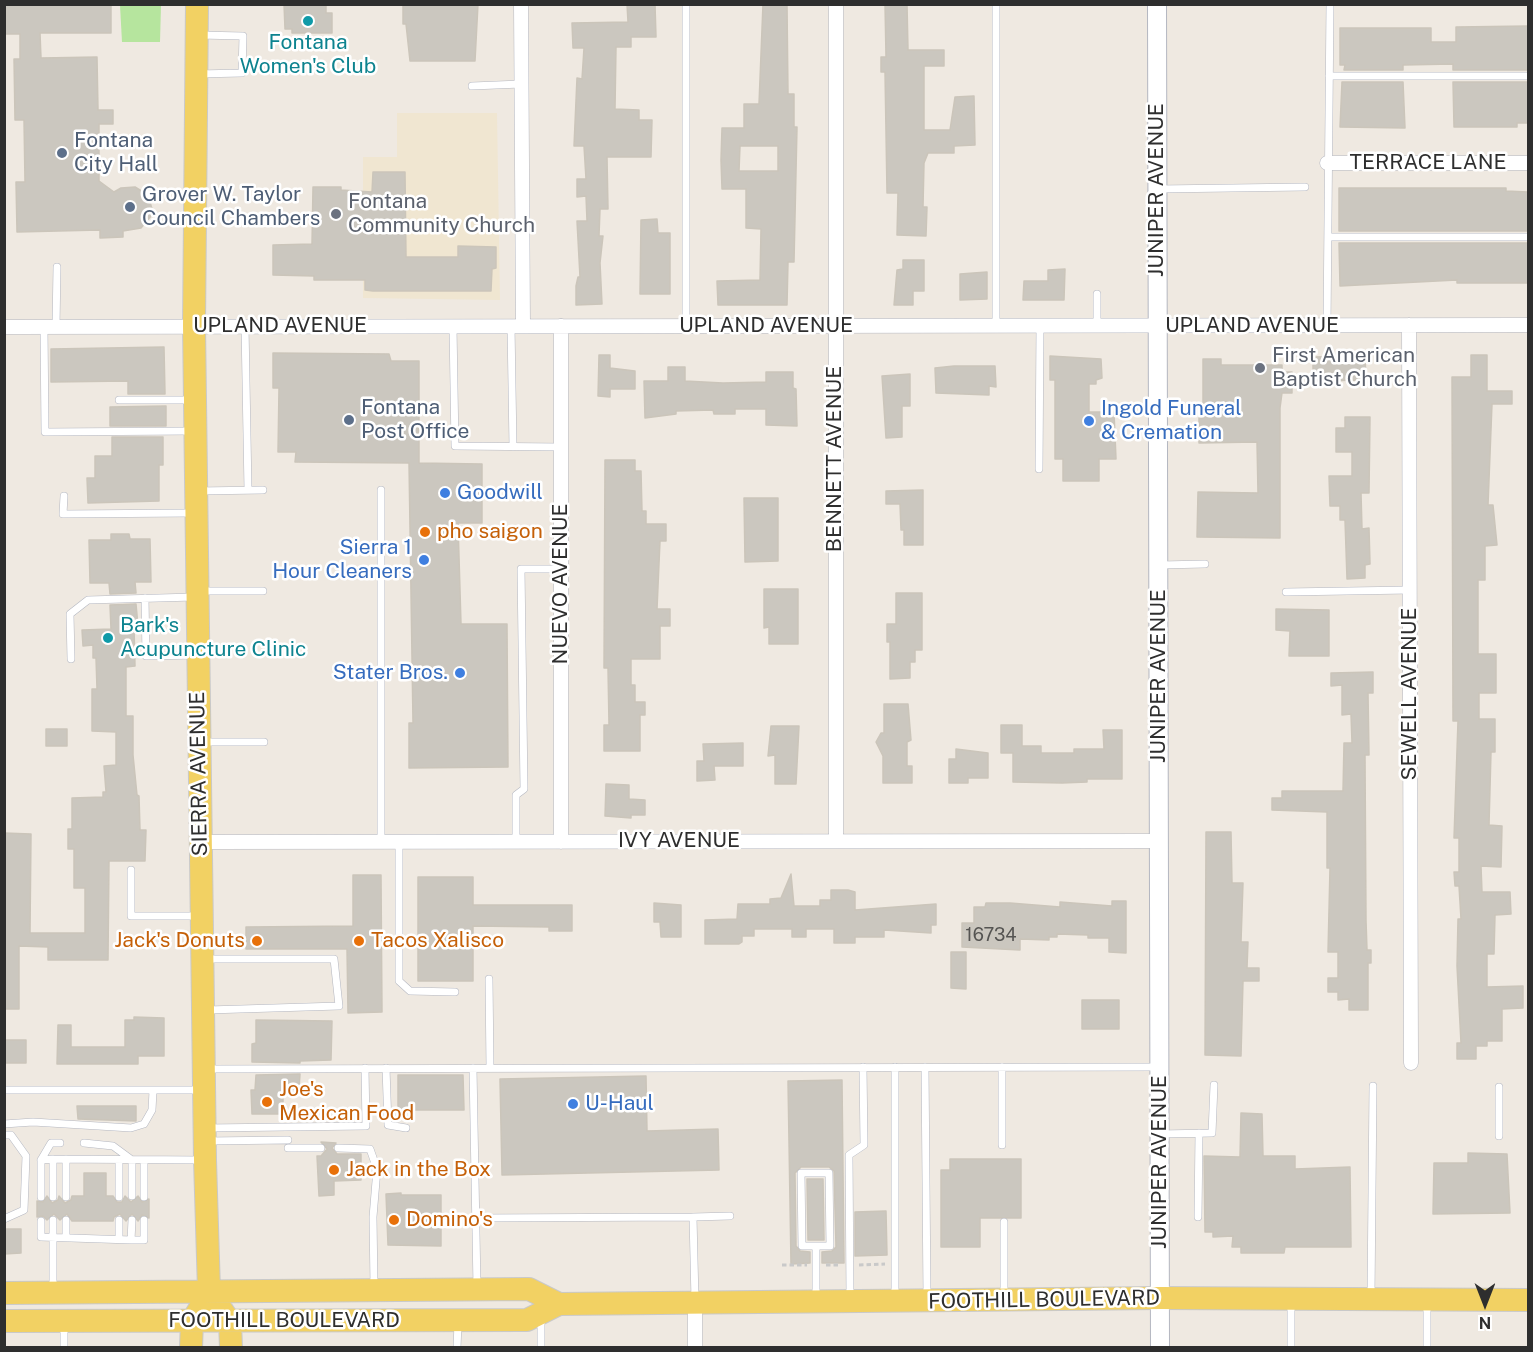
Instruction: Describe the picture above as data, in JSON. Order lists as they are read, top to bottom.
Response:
{
  "streets": {
    "main road": ["SIERRA AVENUE", "FOOTHILL BOULEVARD"],
    "street": [
      "TERRACE LANE",
      "JUNIPER AVENUE",
      "UPLAND AVENUE",
      "BENNETT AVENUE",
      "NUEVO AVENUE",
      "SEWELL AVENUE",
      "IVY AVENUE"
    ]
  },
  "crossings": [
    ["JUNIPER AVENUE", "UPLAND AVENUE"],
    ["JUNIPER AVENUE", "IVY AVENUE"],
    ["JUNIPER AVENUE", "FOOTHILL BOULEVARD"],
    ["UPLAND AVENUE", "BENNETT AVENUE"],
    ["UPLAND AVENUE", "NUEVO AVENUE"],
    ["UPLAND AVENUE", "SEWELL AVENUE"],
    ["UPLAND AVENUE", "SIERRA AVENUE"],
    ["BENNETT AVENUE", "IVY AVENUE"],
    ["NUEVO AVENUE", "IVY AVENUE"],
    ["SIERRA AVENUE", "IVY AVENUE"],
    ["SIERRA AVENUE", "FOOTHILL BOULEVARD"]
  ],
  "places": [
    "Fontana Women's Club",
    "Fontana City Hall",
    "Grover W. Taylor Council Chambers",
    "Fontana Community Church",
    "First American Baptist Church",
    "Fontana Post Office",
    "Ingold Funeral & Cremation",
    "Goodwill",
    "pho saigon",
    "Sierra 1 Hour Cleaners",
    "Bark's Acupuncture Clinic",
    "Stater Bros.",
    "Jack's Donuts",
    "Tacos Xalisco",
    "Joe's Mexican Food",
    "U-Haul",
    "Jack in the Box",
    "Domino's"
  ],
  "house_numbers": ["16734"],
  "north": "bottom"
}
